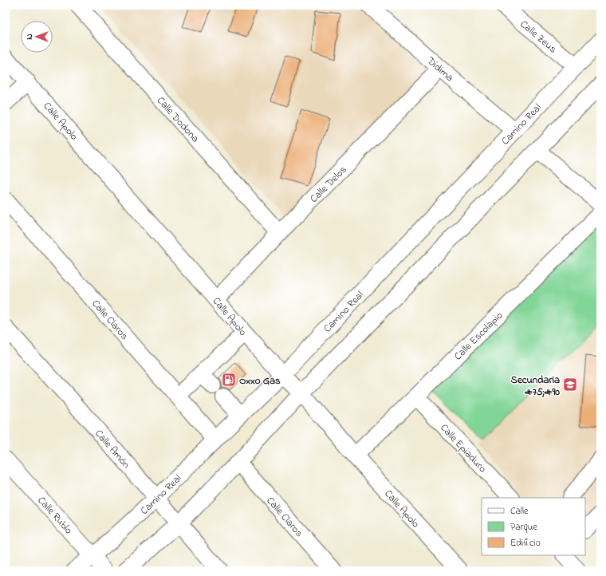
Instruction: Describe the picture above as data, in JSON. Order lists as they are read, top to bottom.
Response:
{
  "streets": {
    "street": [
      "Calle Zeus",
      "Didima",
      "Calle Dodona",
      "Calle Apolo",
      "Camino Real",
      "Calle Delos",
      "Calle Claros",
      "Calle Escolapio",
      "Calle Epiaduro",
      "Calle Amón",
      "Calle Rublo"
    ]
  },
  "crossings": [
    ["Calle Zeus", "Camino Real"],
    ["Didima", "Camino Real"],
    ["Didima", "Calle Delos"],
    ["Calle Dodona", "Calle Delos"],
    ["Calle Apolo", "Camino Real"],
    ["Calle Apolo", "Calle Delos"],
    ["Calle Apolo", "Calle Escolapio"],
    ["Camino Real", "Calle Claros"],
    ["Camino Real", "Calle Amón"],
    ["Camino Real", "Calle Rublo"],
    ["Calle Escolapio", "Calle Epiaduro"]
  ],
  "places": {
    "fuel station": ["Oxxo Gas"],
    "school or university": ["Secundaria #75;#90"]
  },
  "legend": ["Calle", "Parque", "Edificio"],
  "north": "left"
}
